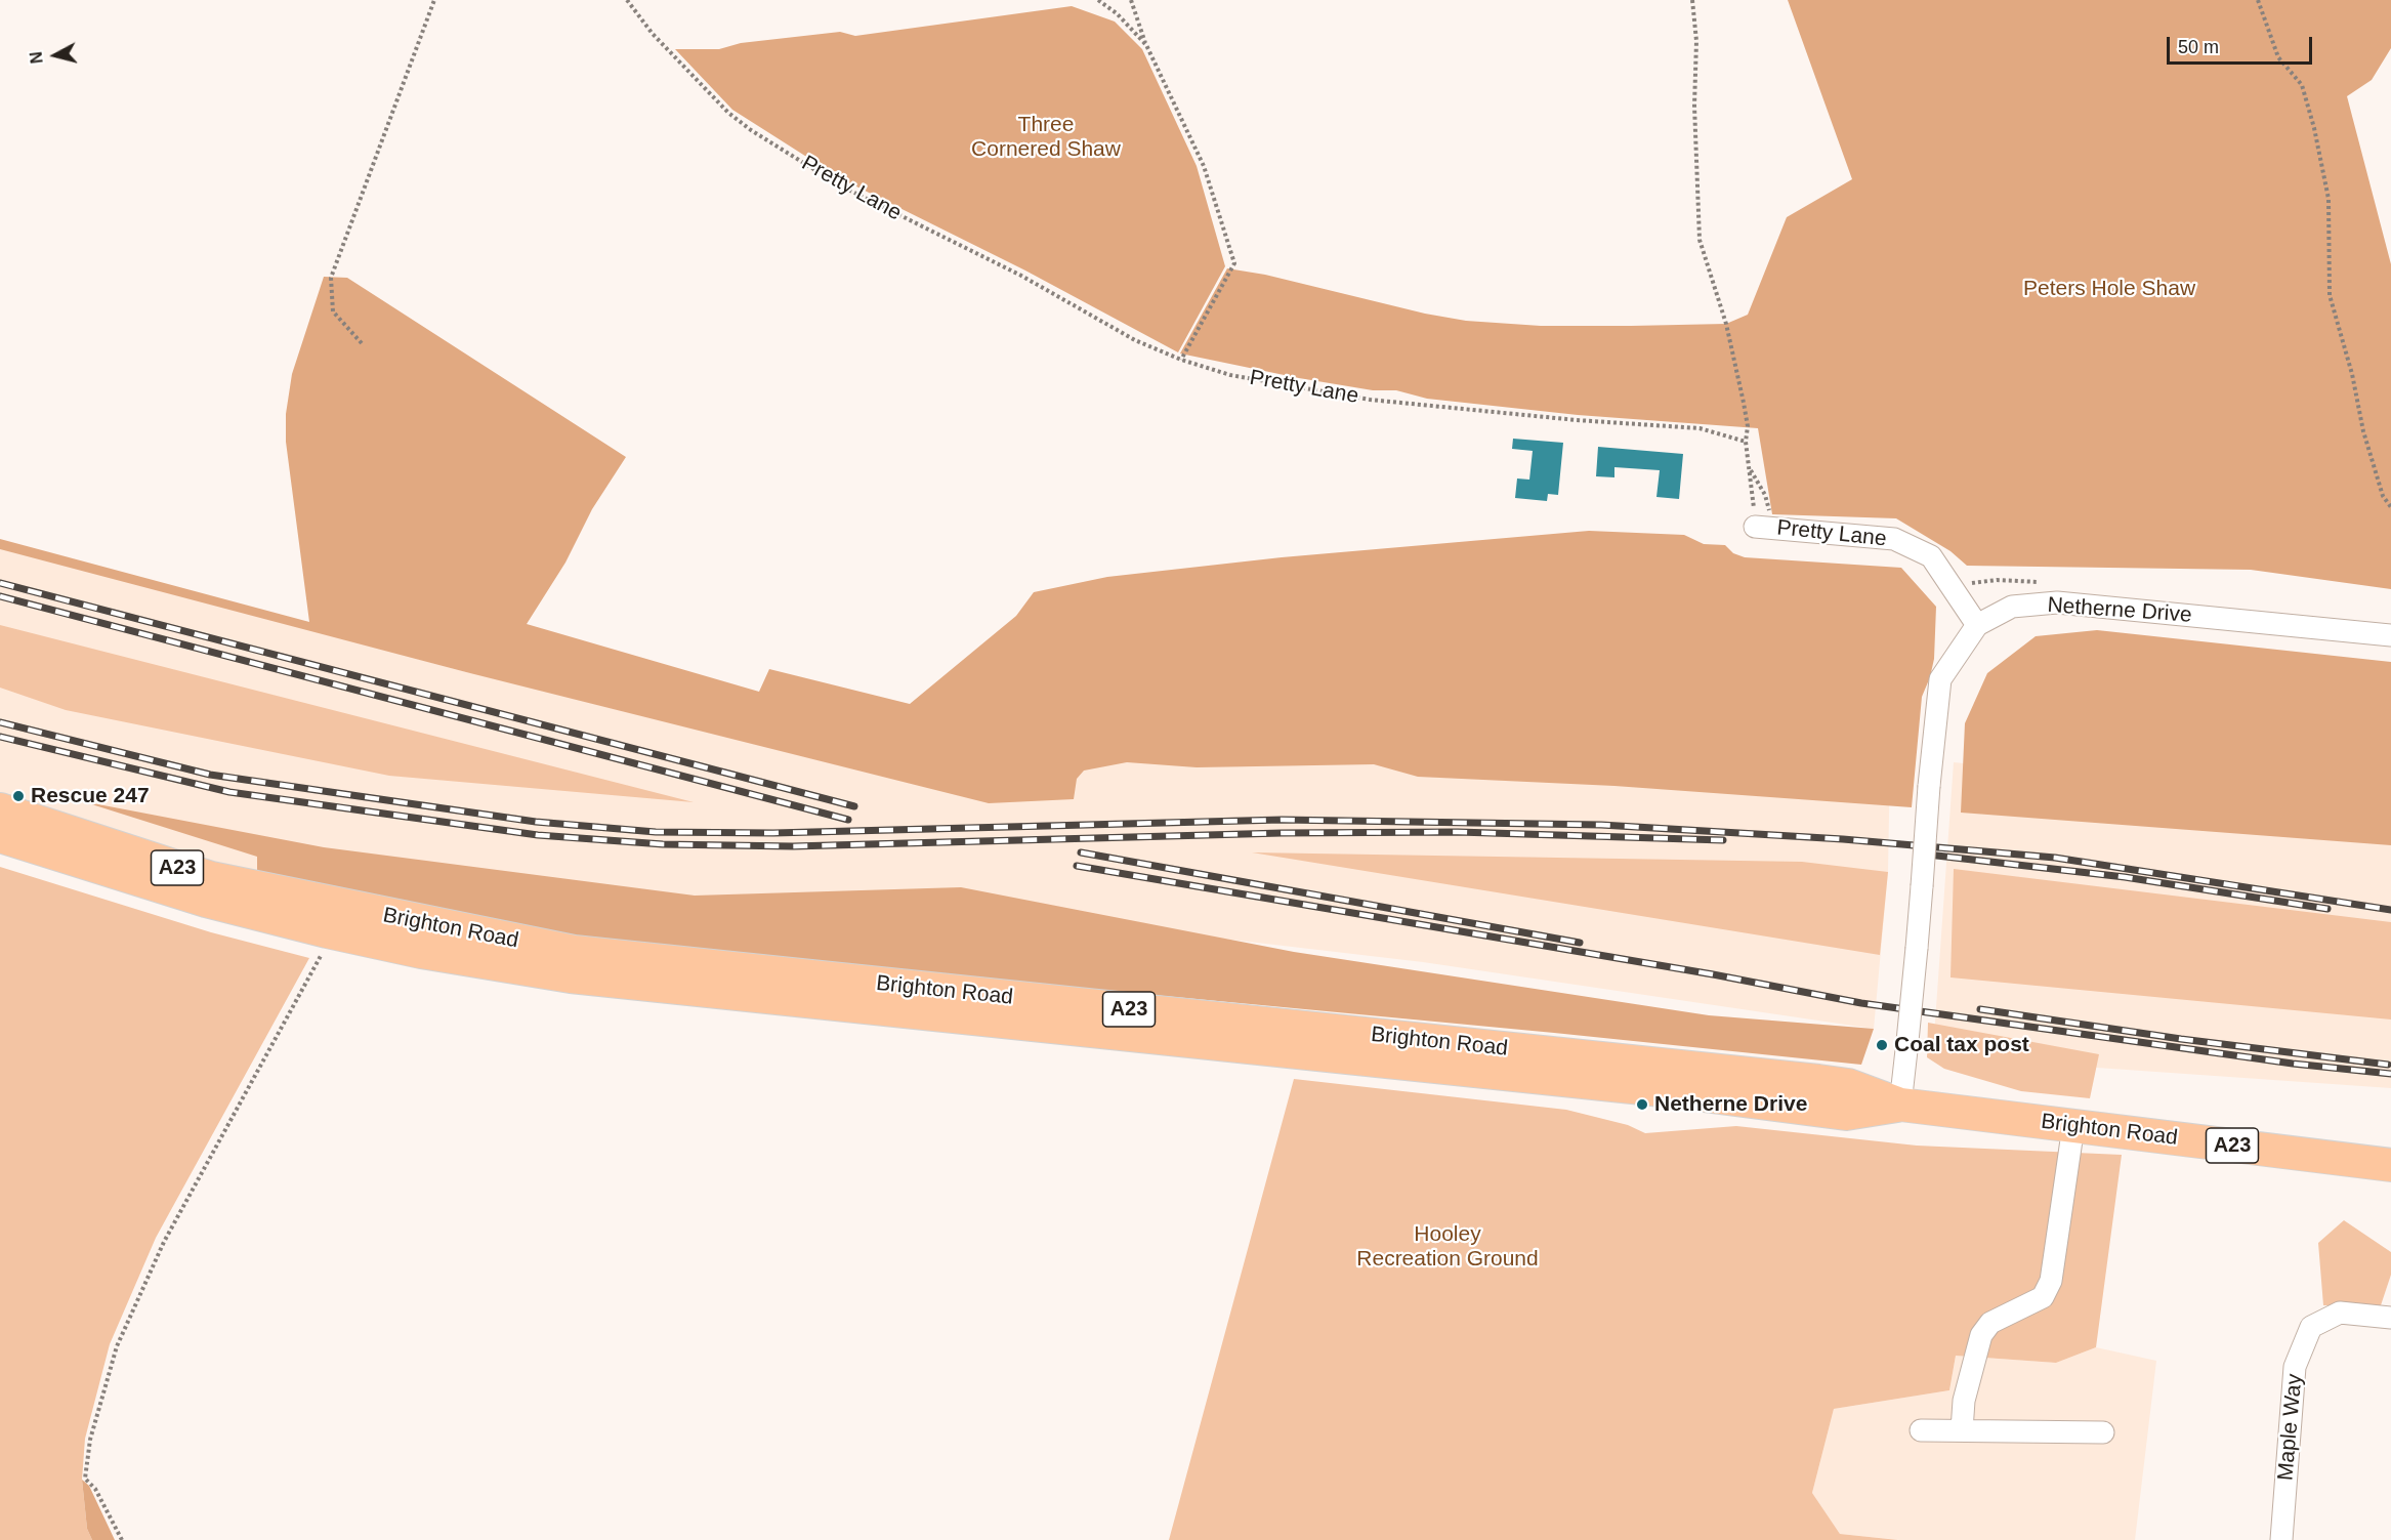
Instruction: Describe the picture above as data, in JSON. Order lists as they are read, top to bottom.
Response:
{
  "streets": {
    "highway": ["A23", "Brighton Road"],
    "street": ["Pretty Lane", "Netherne Drive", "Maple Way"]
  },
  "crossings": [
    ["Pretty Lane", "Netherne Drive"],
    ["Netherne Drive", "Brighton Road"]
  ],
  "parks": ["Three Cornered Shaw", "Peters Hole Shaw", "Hooley Recreation Ground"],
  "places": ["Rescue 247", "Coal tax post", "Netherne Drive"],
  "scale_bar": "50 m",
  "north": "left"
}
